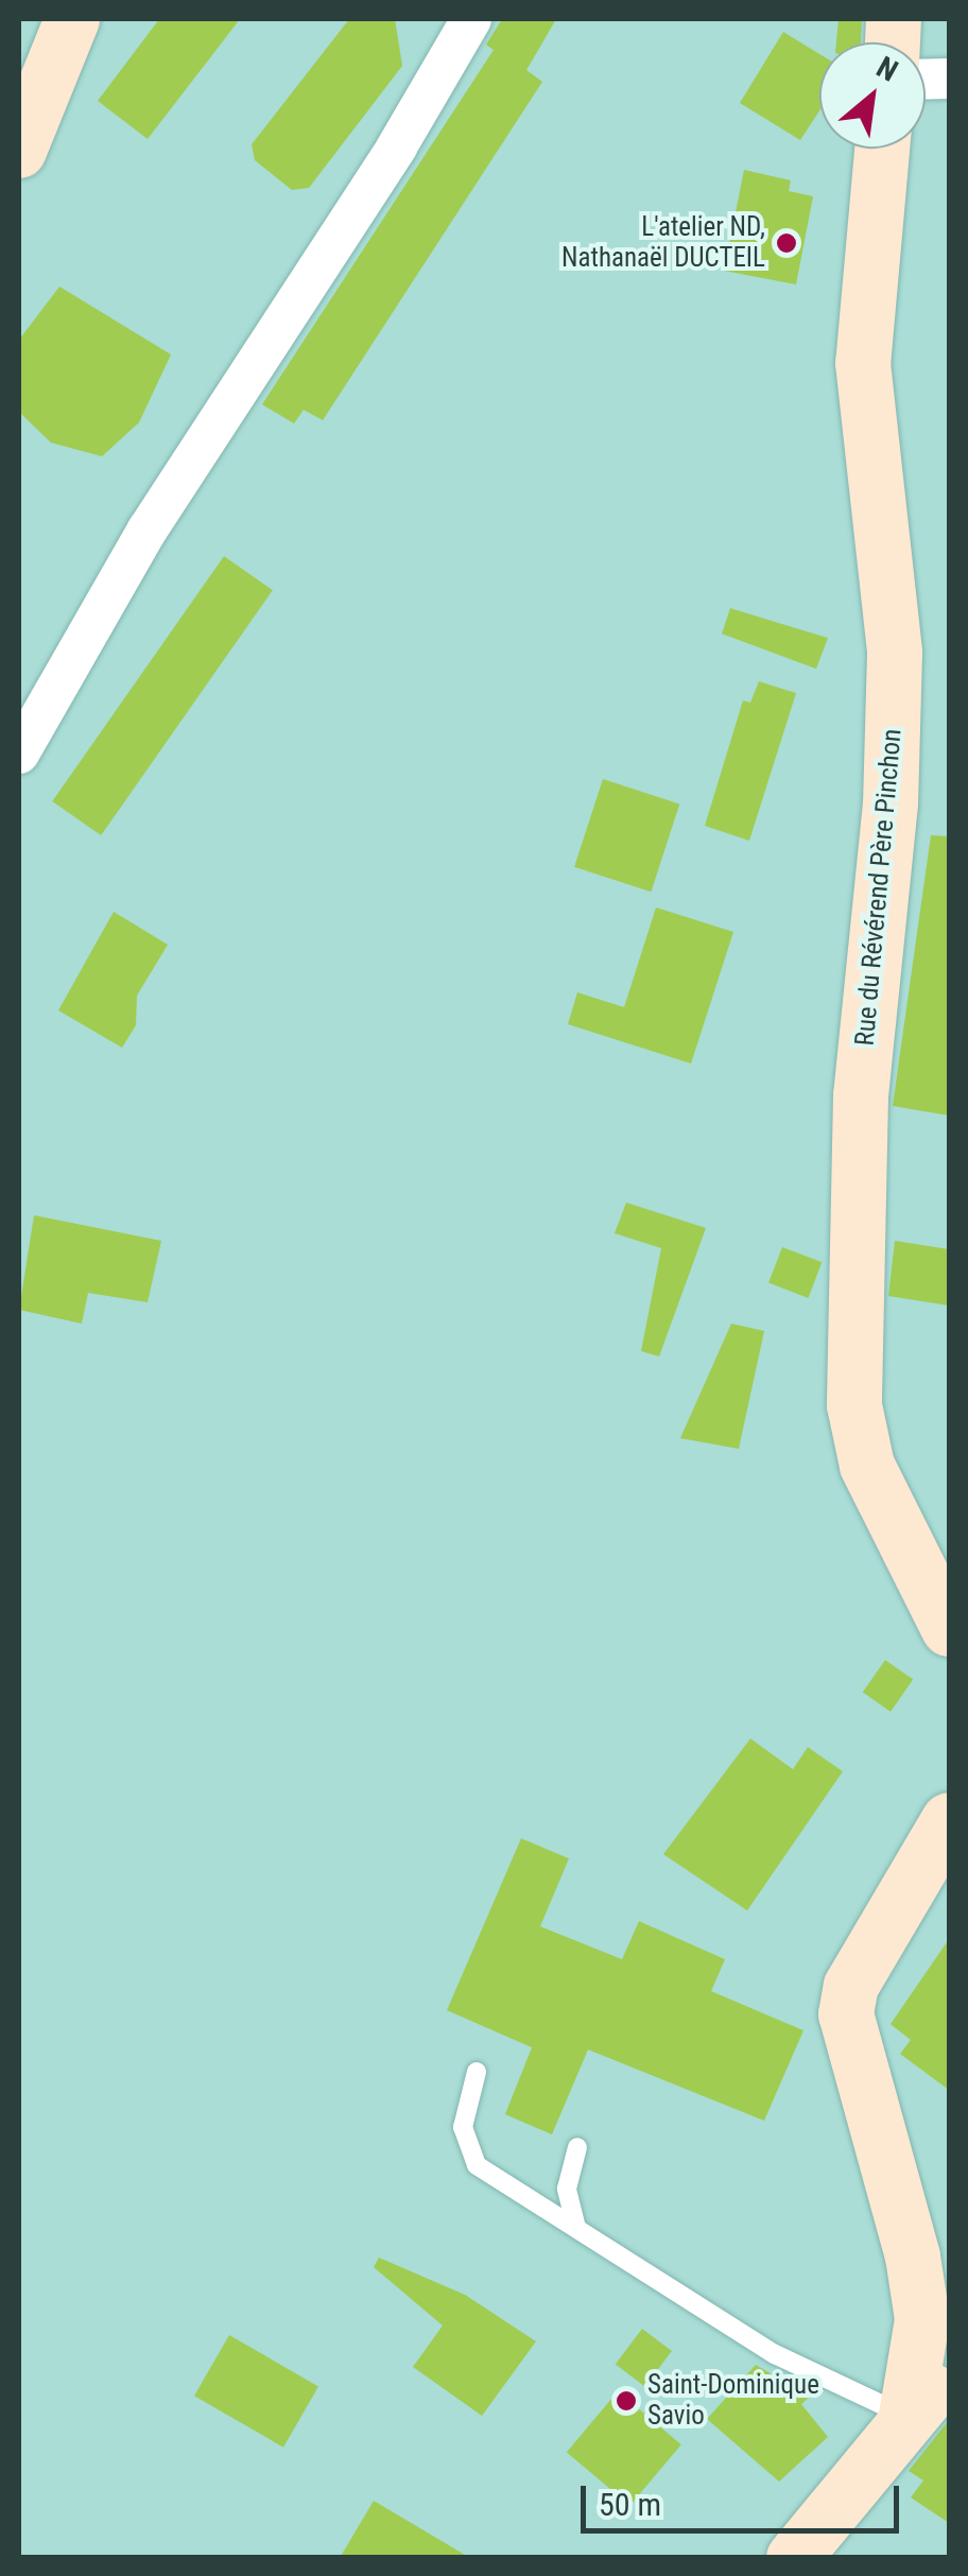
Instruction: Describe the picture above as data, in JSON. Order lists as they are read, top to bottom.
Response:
{
  "streets": {
    "main road": ["Rue du Révérend Père Pinchon"]
  },
  "places": ["L'atelier ND, Nathanaël DUCTEIL", "Saint-Dominique Savio"],
  "scale_bar": "50 m",
  "north": "top right"
}
